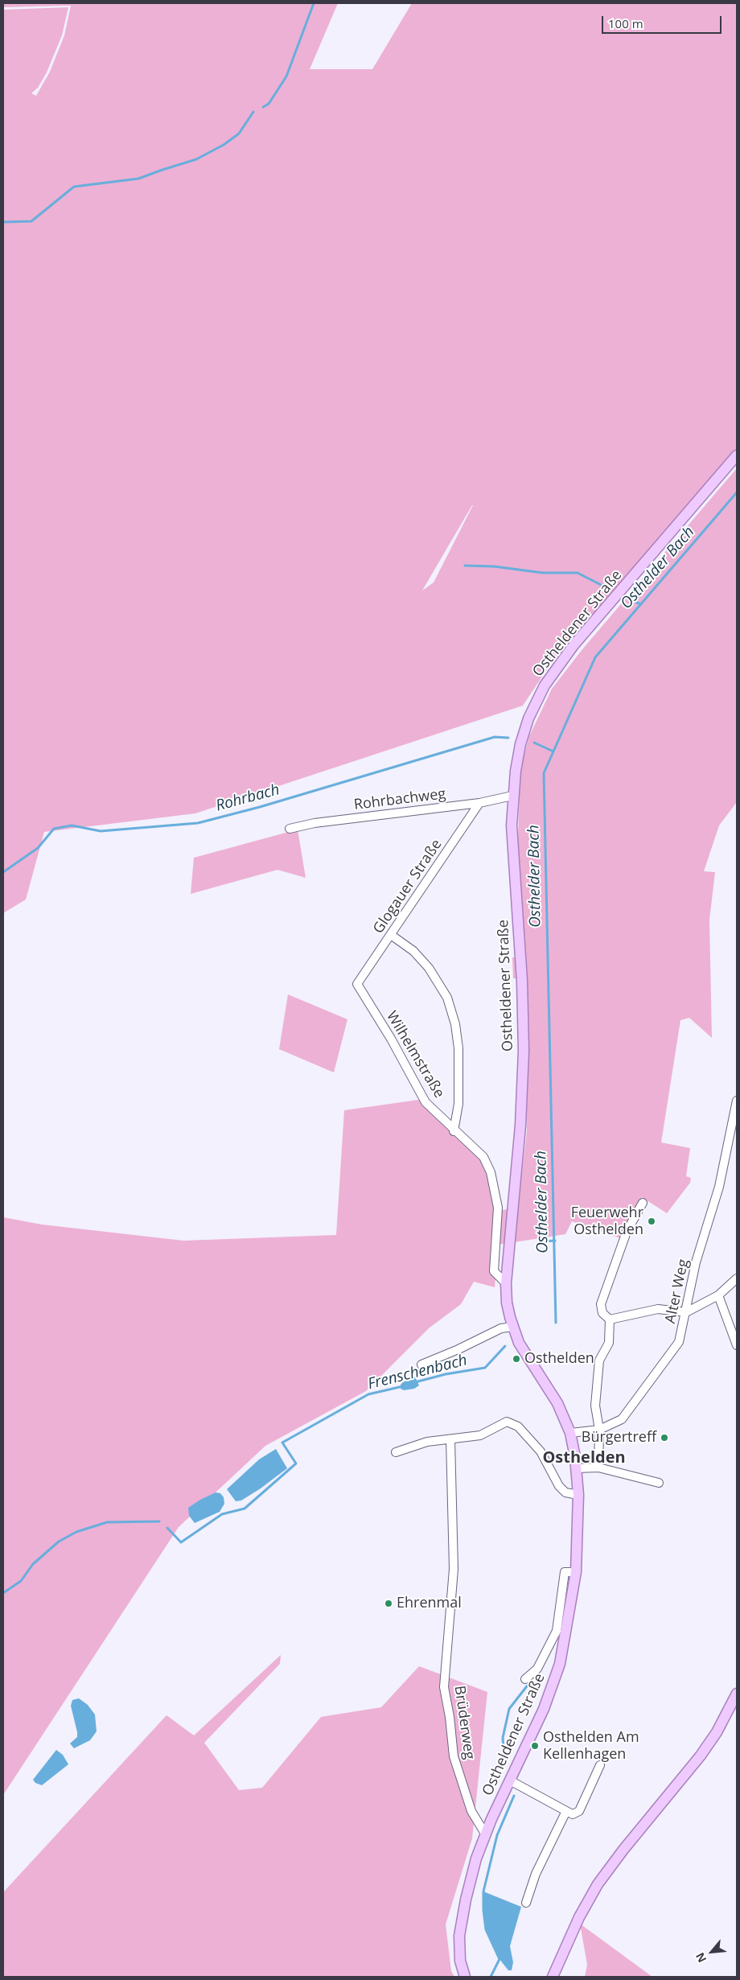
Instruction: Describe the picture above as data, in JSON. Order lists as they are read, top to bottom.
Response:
{
  "streets": {
    "main road": ["Ostheldener Straße"],
    "street": [
      "Rohrbachweg",
      "Glogauer Straße",
      "Wilhelmstraße",
      "Alter Weg",
      "Brüderweg"
    ]
  },
  "crossings": [
    ["Ostheldener Straße", "Rohrbachweg"],
    ["Ostheldener Straße", "Wilhelmstraße"],
    ["Ostheldener Straße", "Alter Weg"],
    ["Ostheldener Straße", "Brüderweg"],
    ["Rohrbachweg", "Glogauer Straße"],
    ["Glogauer Straße", "Wilhelmstraße"]
  ],
  "districts": ["Osthelden"],
  "water": ["Osthelder Bach", "Rohrbach", "Frenschenbach"],
  "places": [
    "Feuerwehr Osthelden",
    "Osthelden",
    "Bürgertreff",
    "Ehrenmal",
    "Osthelden Am Kellenhagen"
  ],
  "scale_bar": "100 m",
  "north": "bottom left"
}
